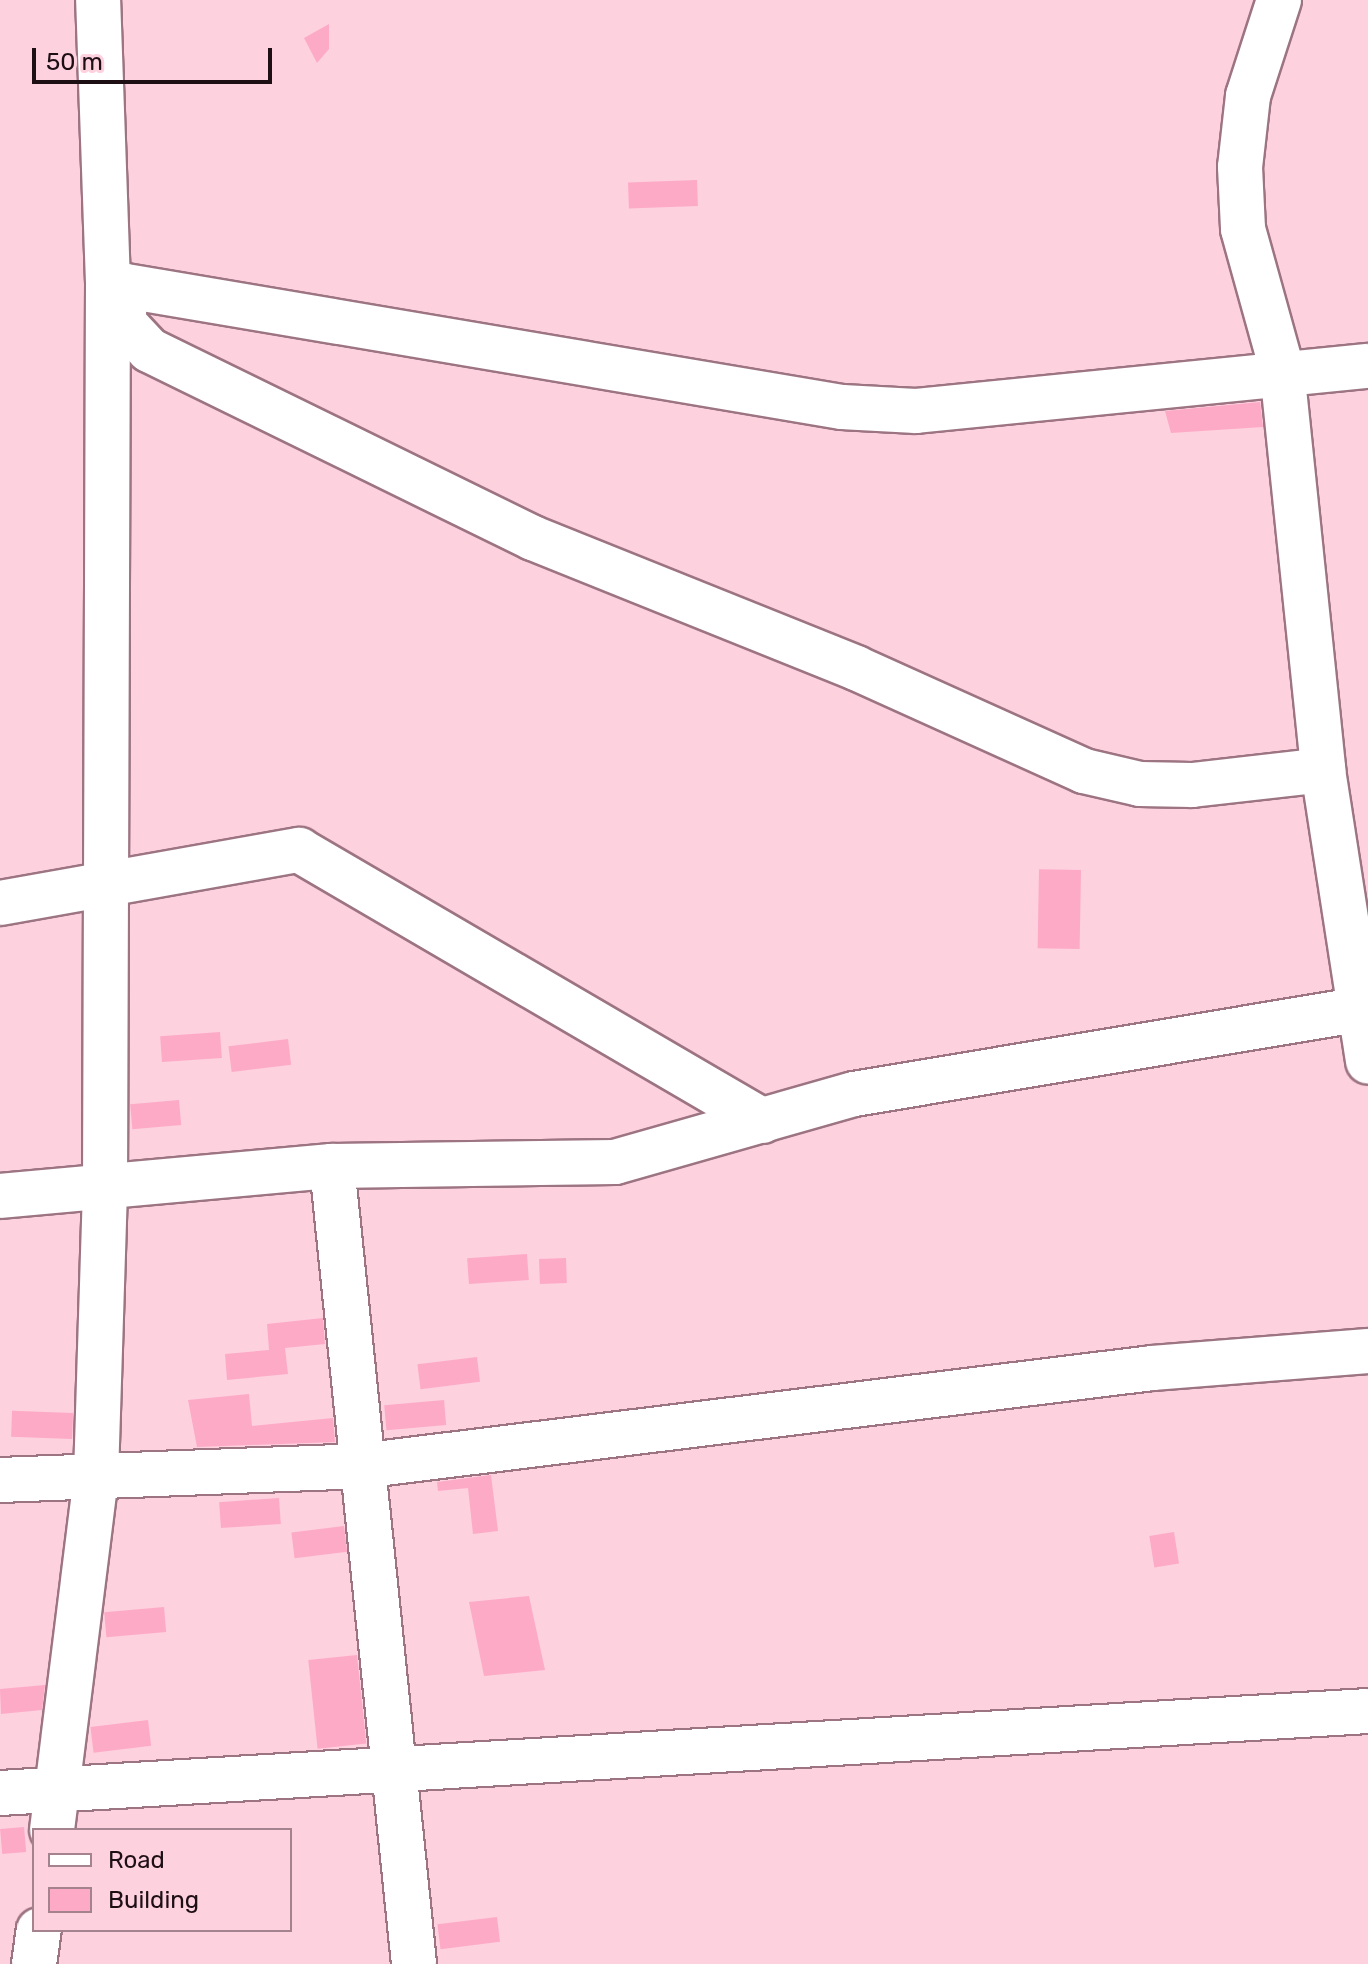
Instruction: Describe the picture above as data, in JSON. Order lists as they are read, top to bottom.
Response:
{
  "legend": ["Road", "Building"],
  "scale_bar": "50 m"
}
